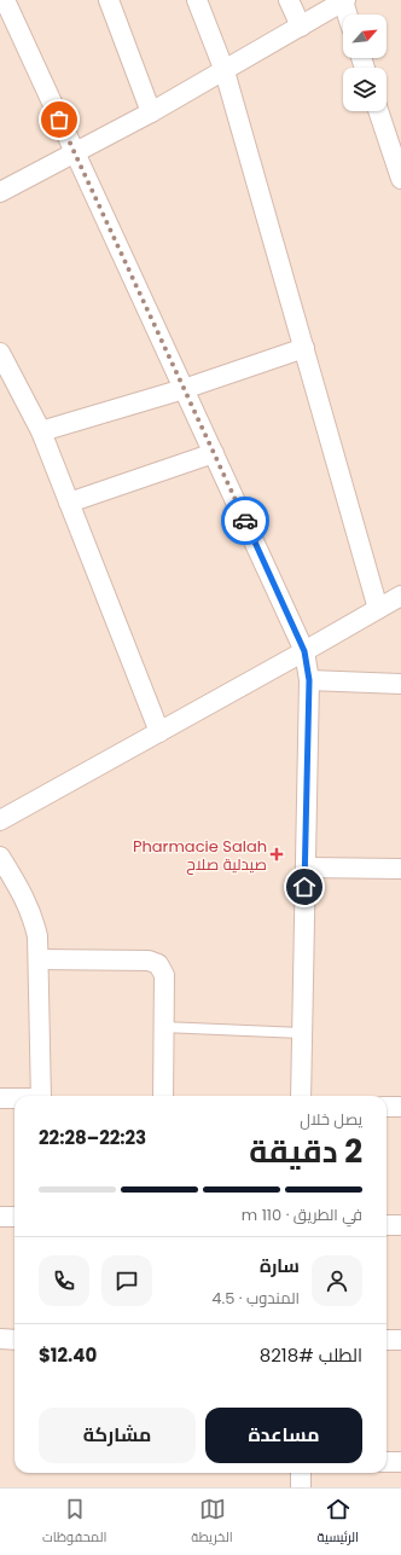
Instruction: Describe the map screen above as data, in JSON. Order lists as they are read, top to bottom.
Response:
{
  "places": {
    "health": ["Pharmacie Salah صيدلية صلاح"]
  },
  "north": "top right",
  "page": {
    "heading": ["2 دقيقة", "يصل خلال", "22:23–22:28"],
    "panel": [
      "سارة",
      "المندوب · 4.5",
      "الطلب #8218",
      "$12.40"
    ],
    "bar": "في الطريق · 110 m",
    "buttons": ["مساعدة", "مشاركة"],
    "tabs": ["الرئيسية", "الخريطة", "المحفوظات"]
  }
}
